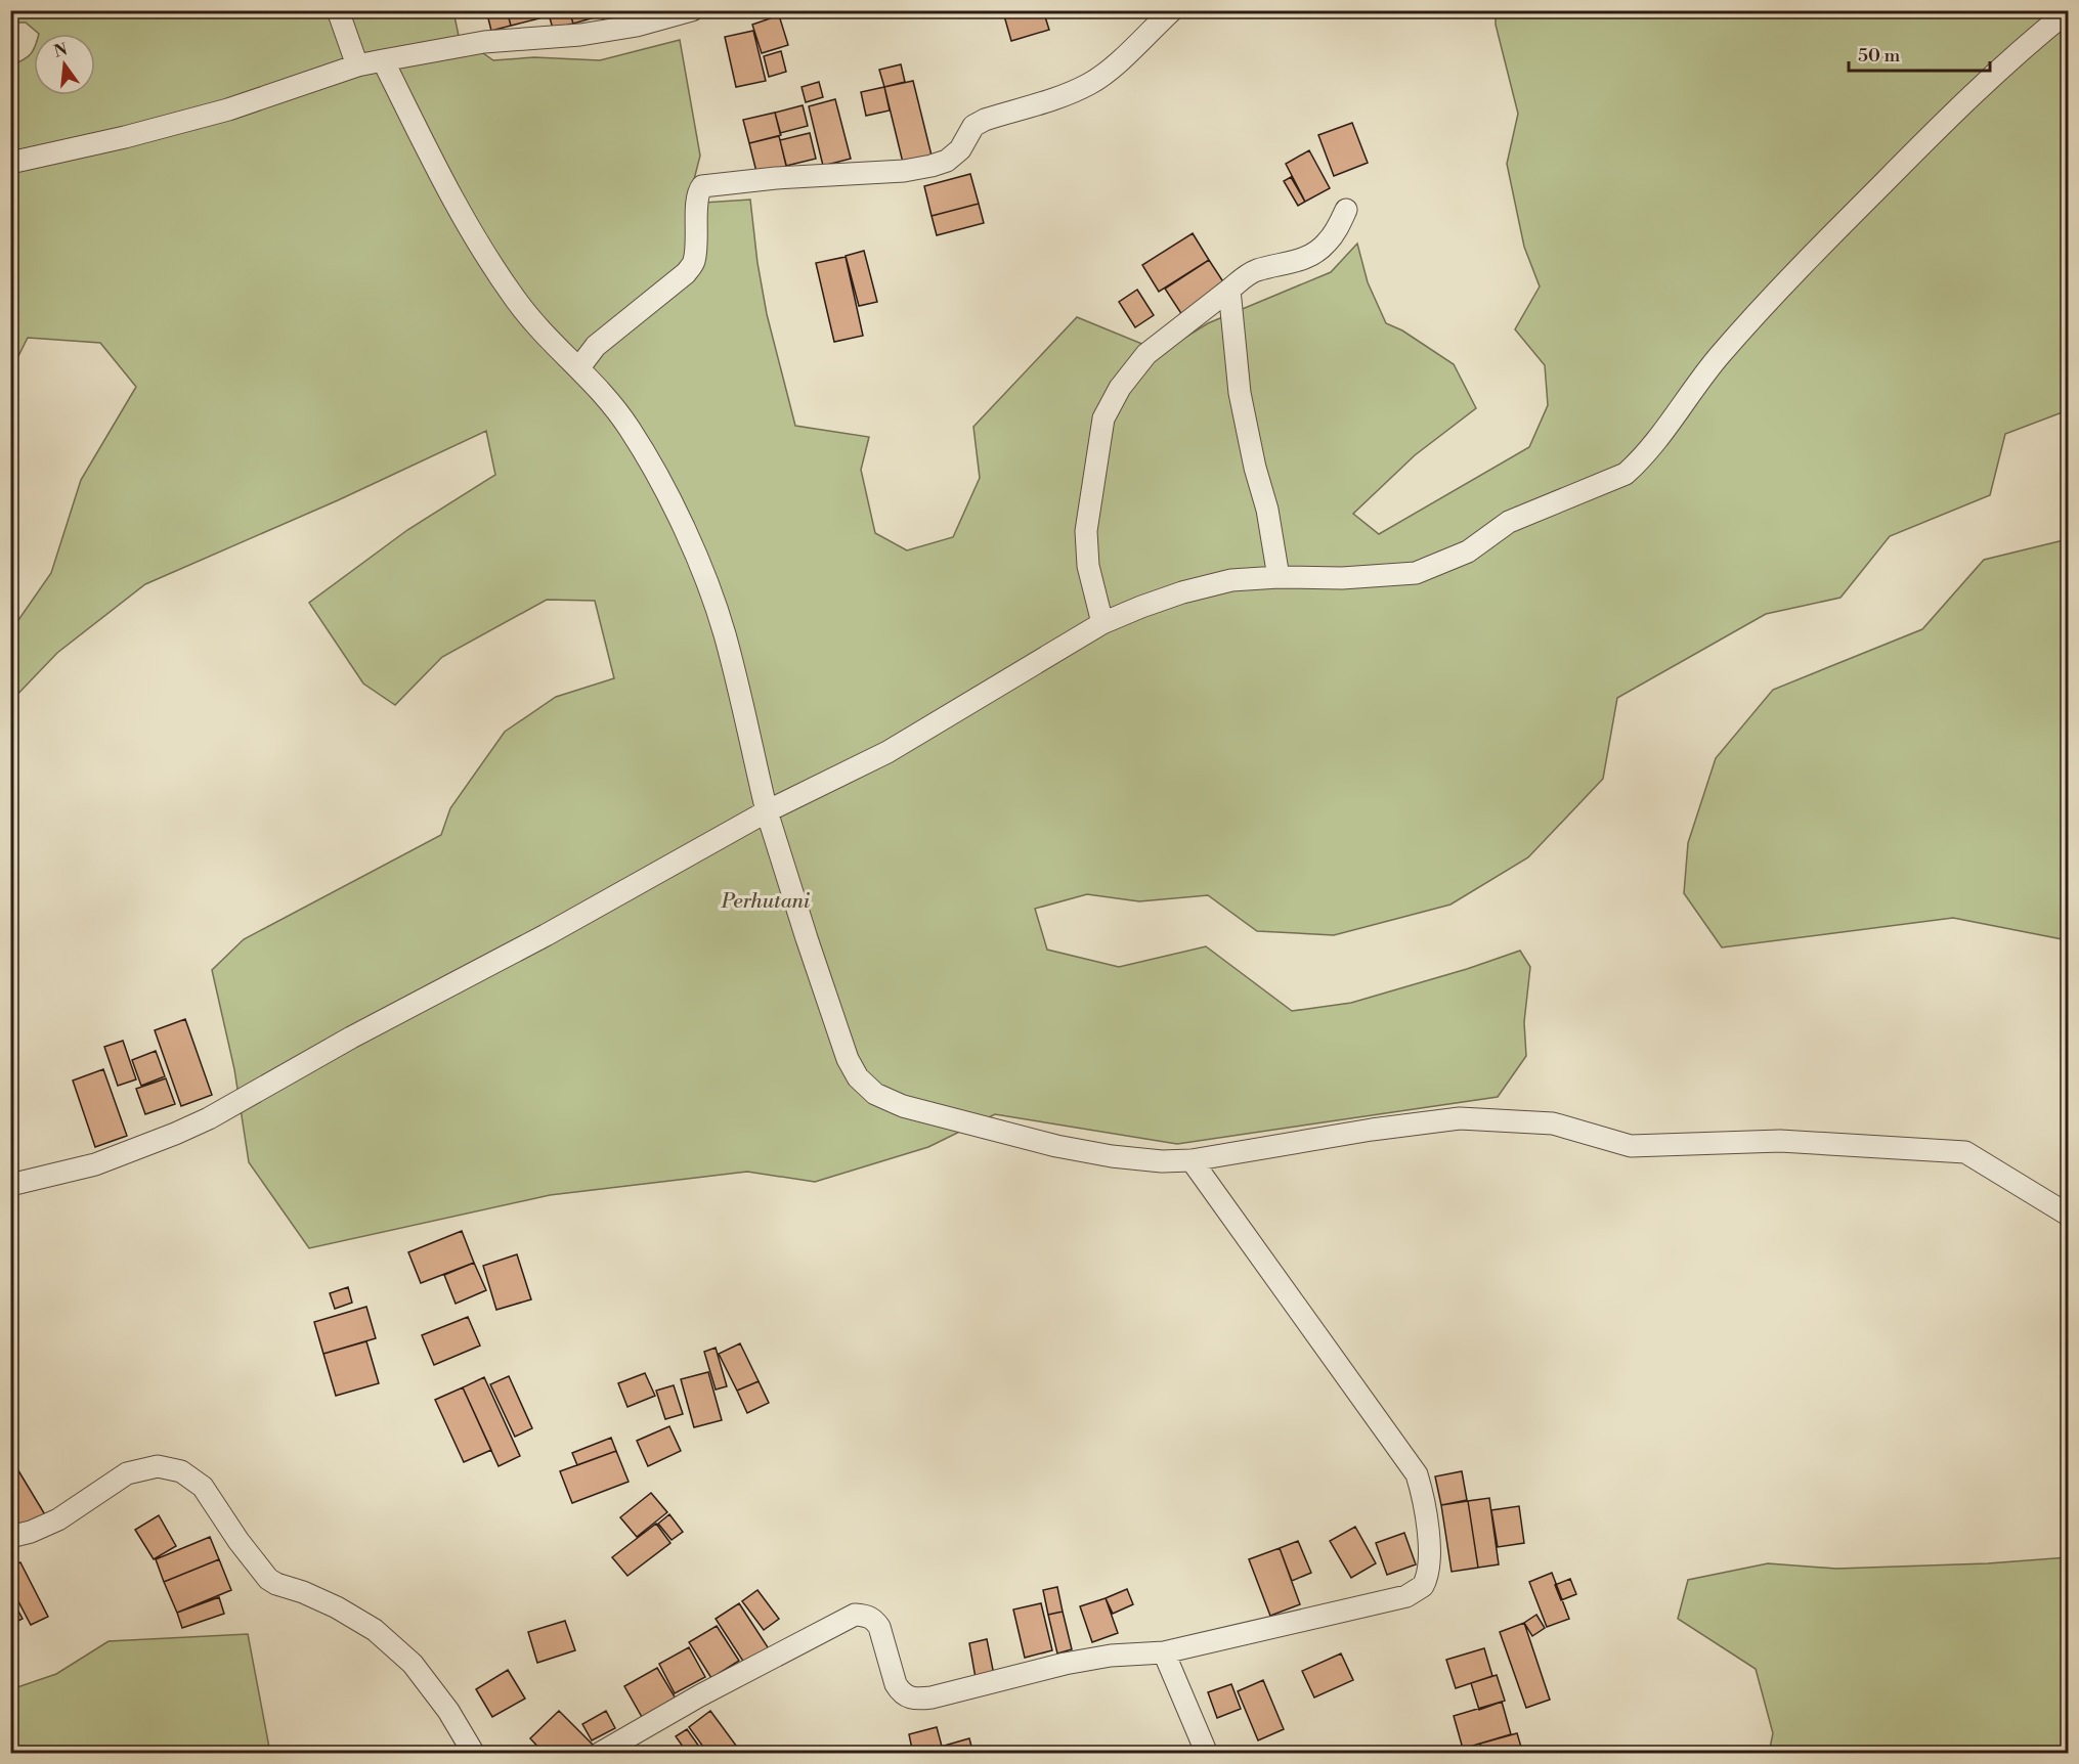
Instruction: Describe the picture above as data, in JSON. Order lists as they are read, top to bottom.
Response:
{
  "parks": ["Perhutani"],
  "scale_bar": "50 m",
  "north": "top"
}
